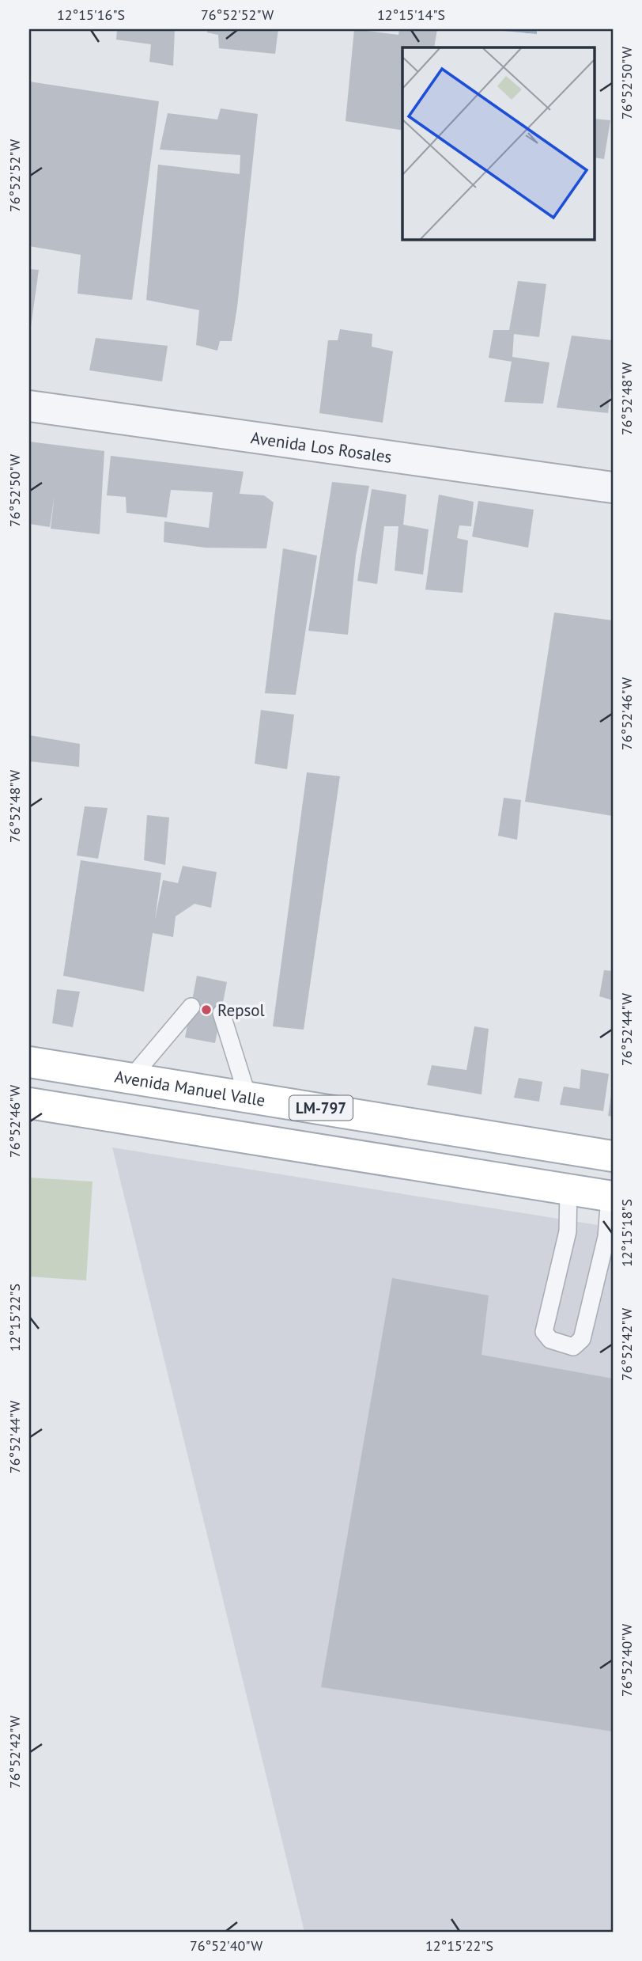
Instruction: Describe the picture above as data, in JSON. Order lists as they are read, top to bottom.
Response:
{
  "streets": {
    "main road": ["Avenida Manuel Valle", "LM-797"],
    "street": ["Avenida Los Rosales"]
  },
  "places": ["Repsol"],
  "coordinates": [
    "12°15'16\"S",
    "76°52'52\"W",
    "12°15'14\"S",
    "76°52'50\"W",
    "76°52'48\"W",
    "76°52'46\"W",
    "76°52'44\"W",
    "12°15'18\"S",
    "12°15'22\"S",
    "76°52'42\"W",
    "76°52'40\"W"
  ]
}
